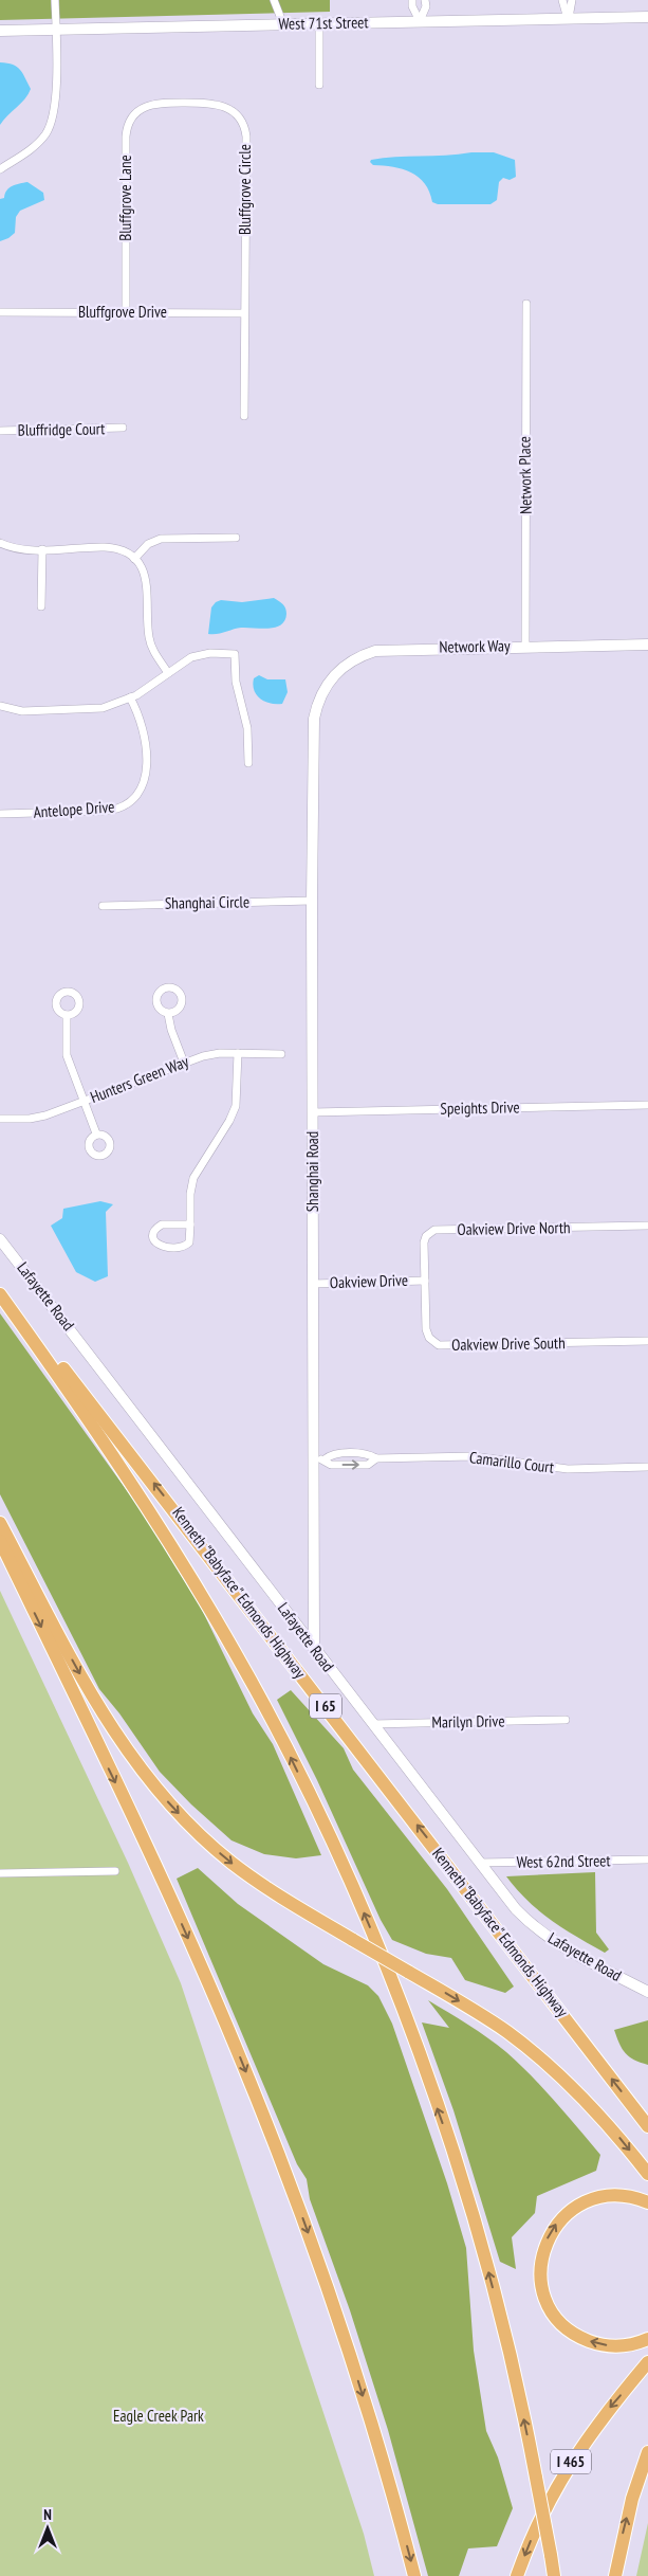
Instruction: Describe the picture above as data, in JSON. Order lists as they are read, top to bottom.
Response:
{
  "streets": {
    "highway": ["Kenneth \"Babyface\" Edmonds Highway", "I 65", "I 465"],
    "main road": [
      "West 71st Street",
      "Network Way",
      "Shanghai Road",
      "Lafayette Road"
    ],
    "street": [
      "Bluffgrove Circle",
      "Bluffgrove Lane",
      "Bluffgrove Drive",
      "Bluffridge Court",
      "Network Place",
      "Antelope Drive",
      "Shanghai Circle",
      "Hunters Green Way",
      "Speights Drive",
      "Oakview Drive North",
      "Oakview Drive",
      "Oakview Drive South",
      "Camarillo Court",
      "Marilyn Drive",
      "West 62nd Street"
    ]
  },
  "crossings": [
    ["Bluffgrove Circle", "Bluffgrove Lane"],
    ["Bluffgrove Circle", "Bluffgrove Drive"],
    ["Bluffgrove Lane", "Bluffgrove Drive"],
    ["Network Place", "Network Way"],
    ["Network Way", "Shanghai Road"],
    ["Shanghai Circle", "Shanghai Road"],
    ["Speights Drive", "Shanghai Road"],
    ["Shanghai Road", "Oakview Drive"],
    ["Shanghai Road", "Lafayette Road"],
    ["Shanghai Road", "Camarillo Court"],
    ["Oakview Drive North", "Oakview Drive"],
    ["Oakview Drive North", "Oakview Drive South"],
    ["Oakview Drive", "Oakview Drive South"],
    ["Lafayette Road", "Marilyn Drive"],
    ["Lafayette Road", "West 62nd Street"]
  ],
  "parks": ["Eagle Creek Park"],
  "north": "top"
}
